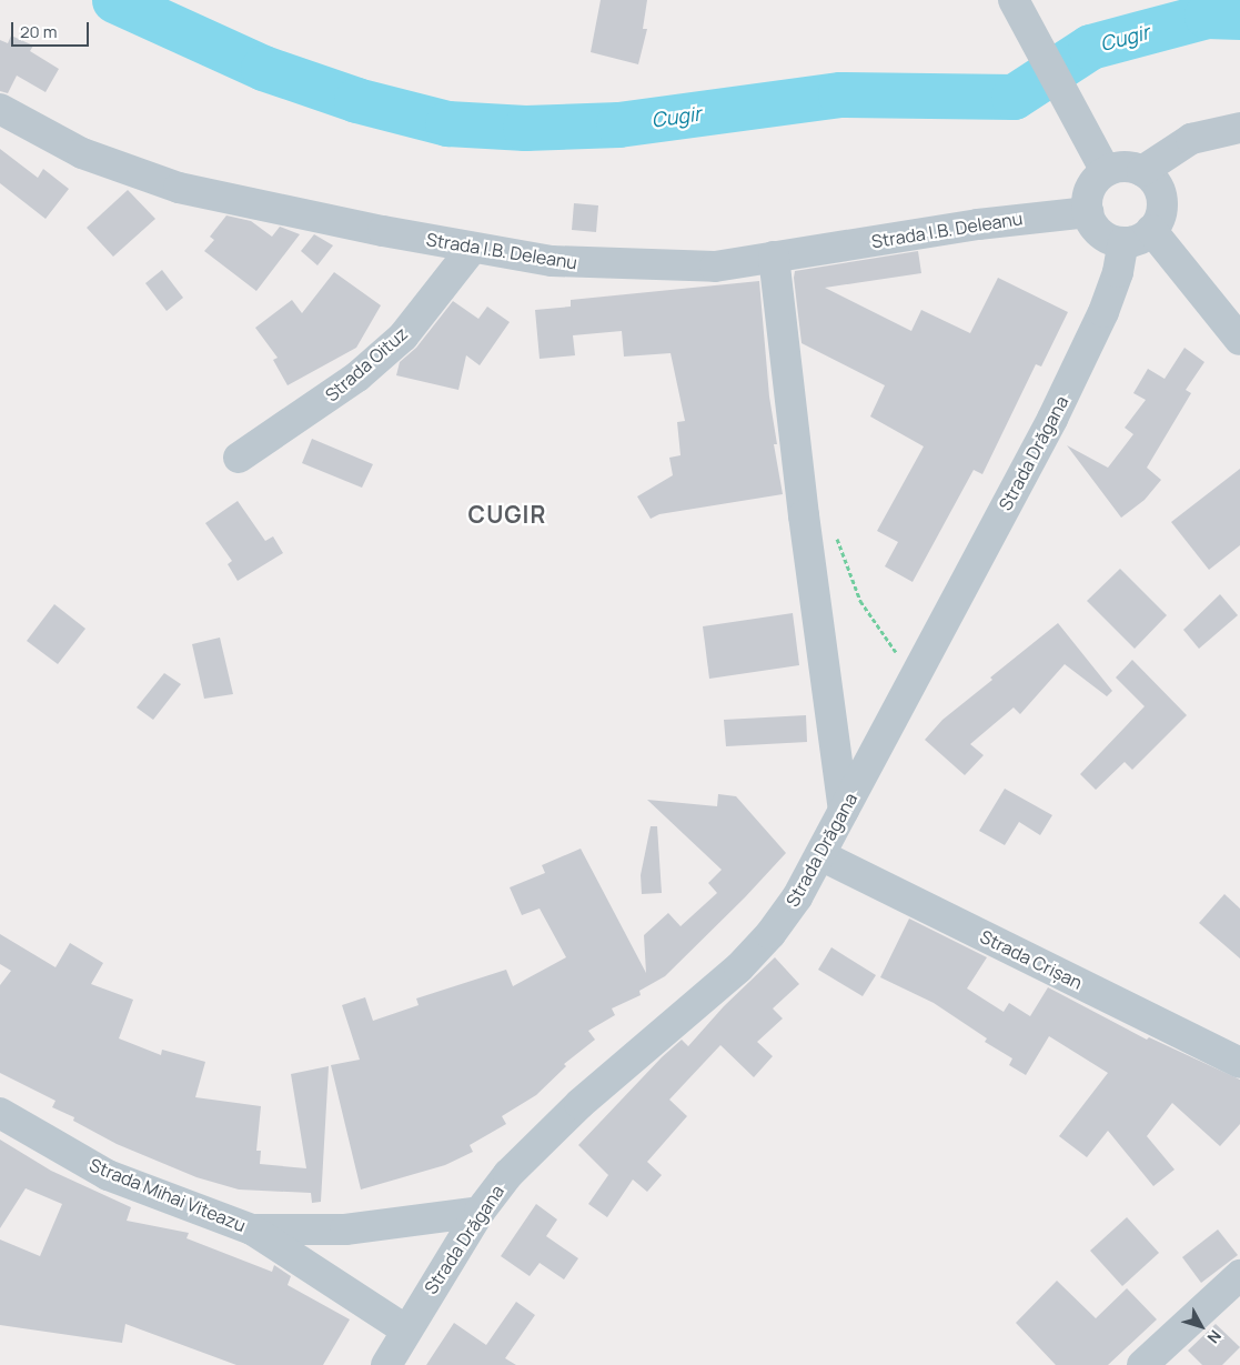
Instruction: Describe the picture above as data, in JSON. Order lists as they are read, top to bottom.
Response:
{
  "streets": {
    "street": [
      "Strada I.B. Deleanu",
      "Strada Oituz",
      "Strada Drăgana",
      "Strada Crișan",
      "Strada Mihai Viteazu"
    ]
  },
  "crossings": [
    ["Strada I.B. Deleanu", "Strada Oituz"],
    ["Strada I.B. Deleanu", "Strada Drăgana"],
    ["Strada Drăgana", "Strada Crișan"],
    ["Strada Drăgana", "Strada Mihai Viteazu"]
  ],
  "districts": ["CUGIR"],
  "water": ["Cugir"],
  "scale_bar": "20 m",
  "north": "bottom right"
}
